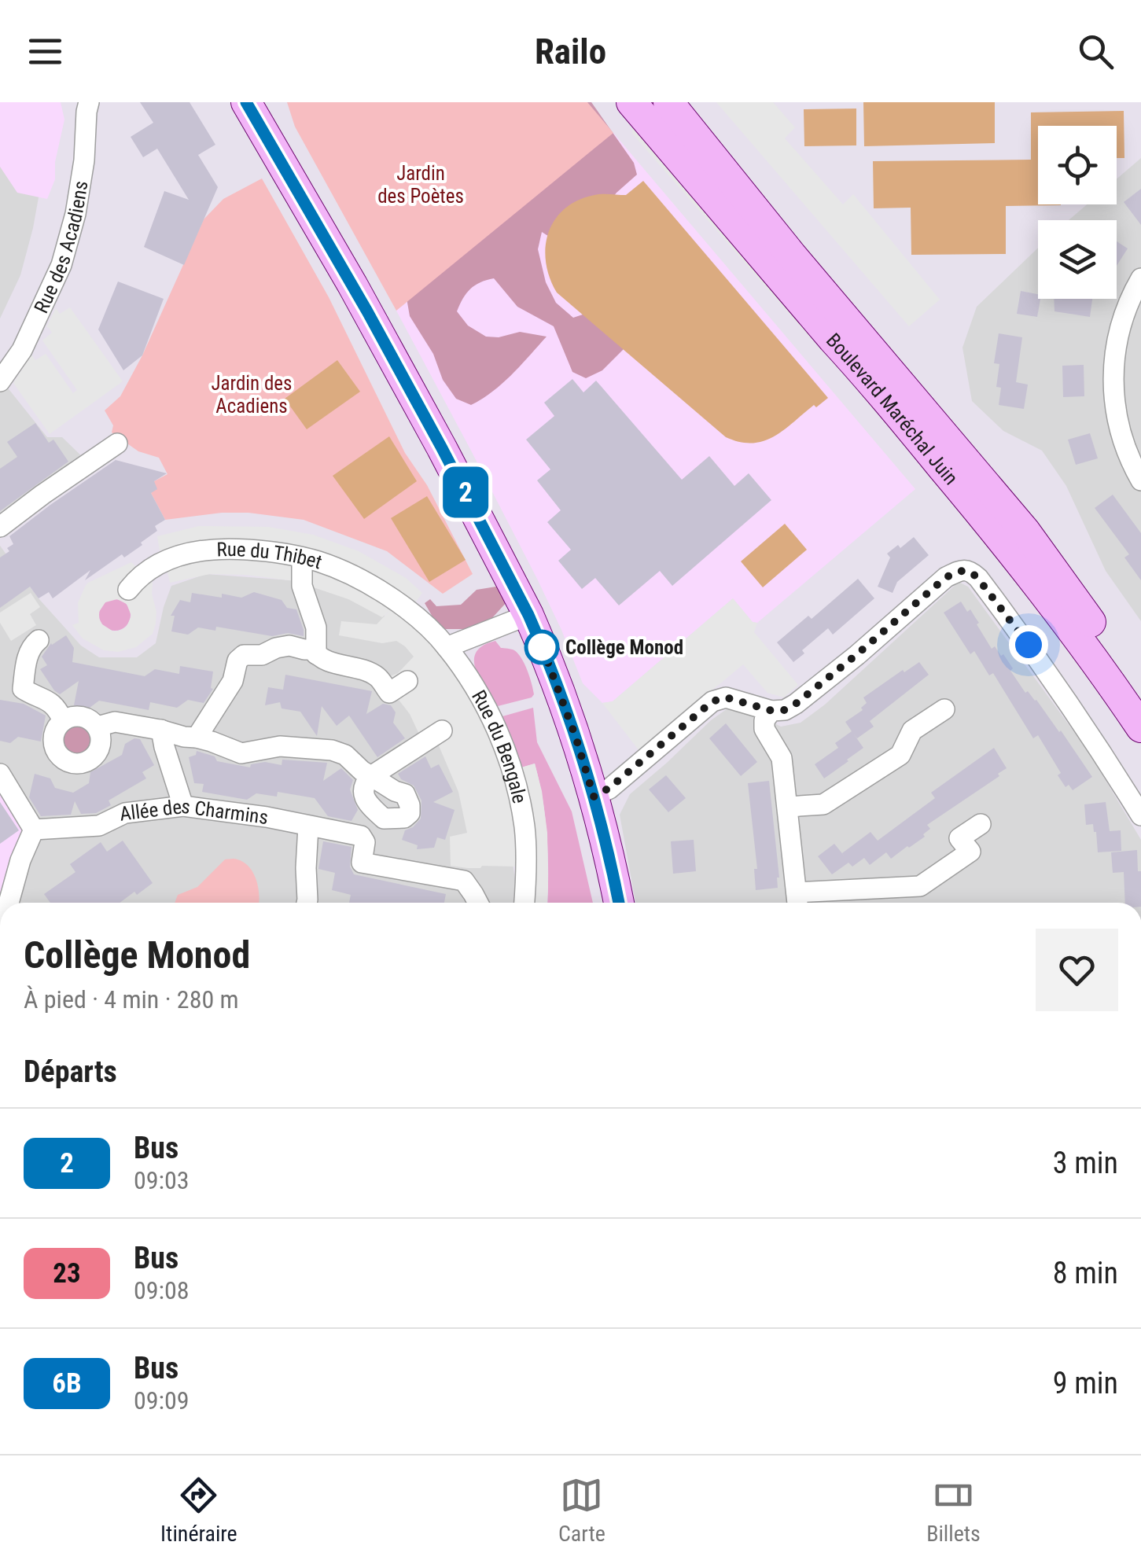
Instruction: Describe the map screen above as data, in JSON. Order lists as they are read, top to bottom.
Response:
{
  "streets": {
    "main road": ["Boulevard Maréchal Juin"],
    "street": [
      "Rue des Acadiens",
      "Rue du Thibet",
      "Rue du Bengale",
      "Allée des Charmins"
    ]
  },
  "crossings": [
    ["Rue du Thibet", "Rue du Bengale"]
  ],
  "parks": ["Jardin des Poètes", "Jardin des Acadiens"],
  "places": ["Collège Monod"],
  "lines": ["bus line 2"],
  "page": {
    "header": "Railo",
    "on_map": "2",
    "heading": [
      ["Collège Monod", "À pied · 4 min · 280 m"],
      "Départs"
    ],
    "list": [
      {
        "mark": "2",
        "name": "Bus",
        "note": "09:03",
        "value": "3 min"
      },
      {
        "mark": "23",
        "name": "Bus",
        "note": "09:08",
        "value": "8 min"
      },
      {
        "mark": "6B",
        "name": "Bus",
        "note": "09:09",
        "value": "9 min"
      }
    ],
    "tabs": ["Itinéraire", "Carte", "Billets"]
  }
}
